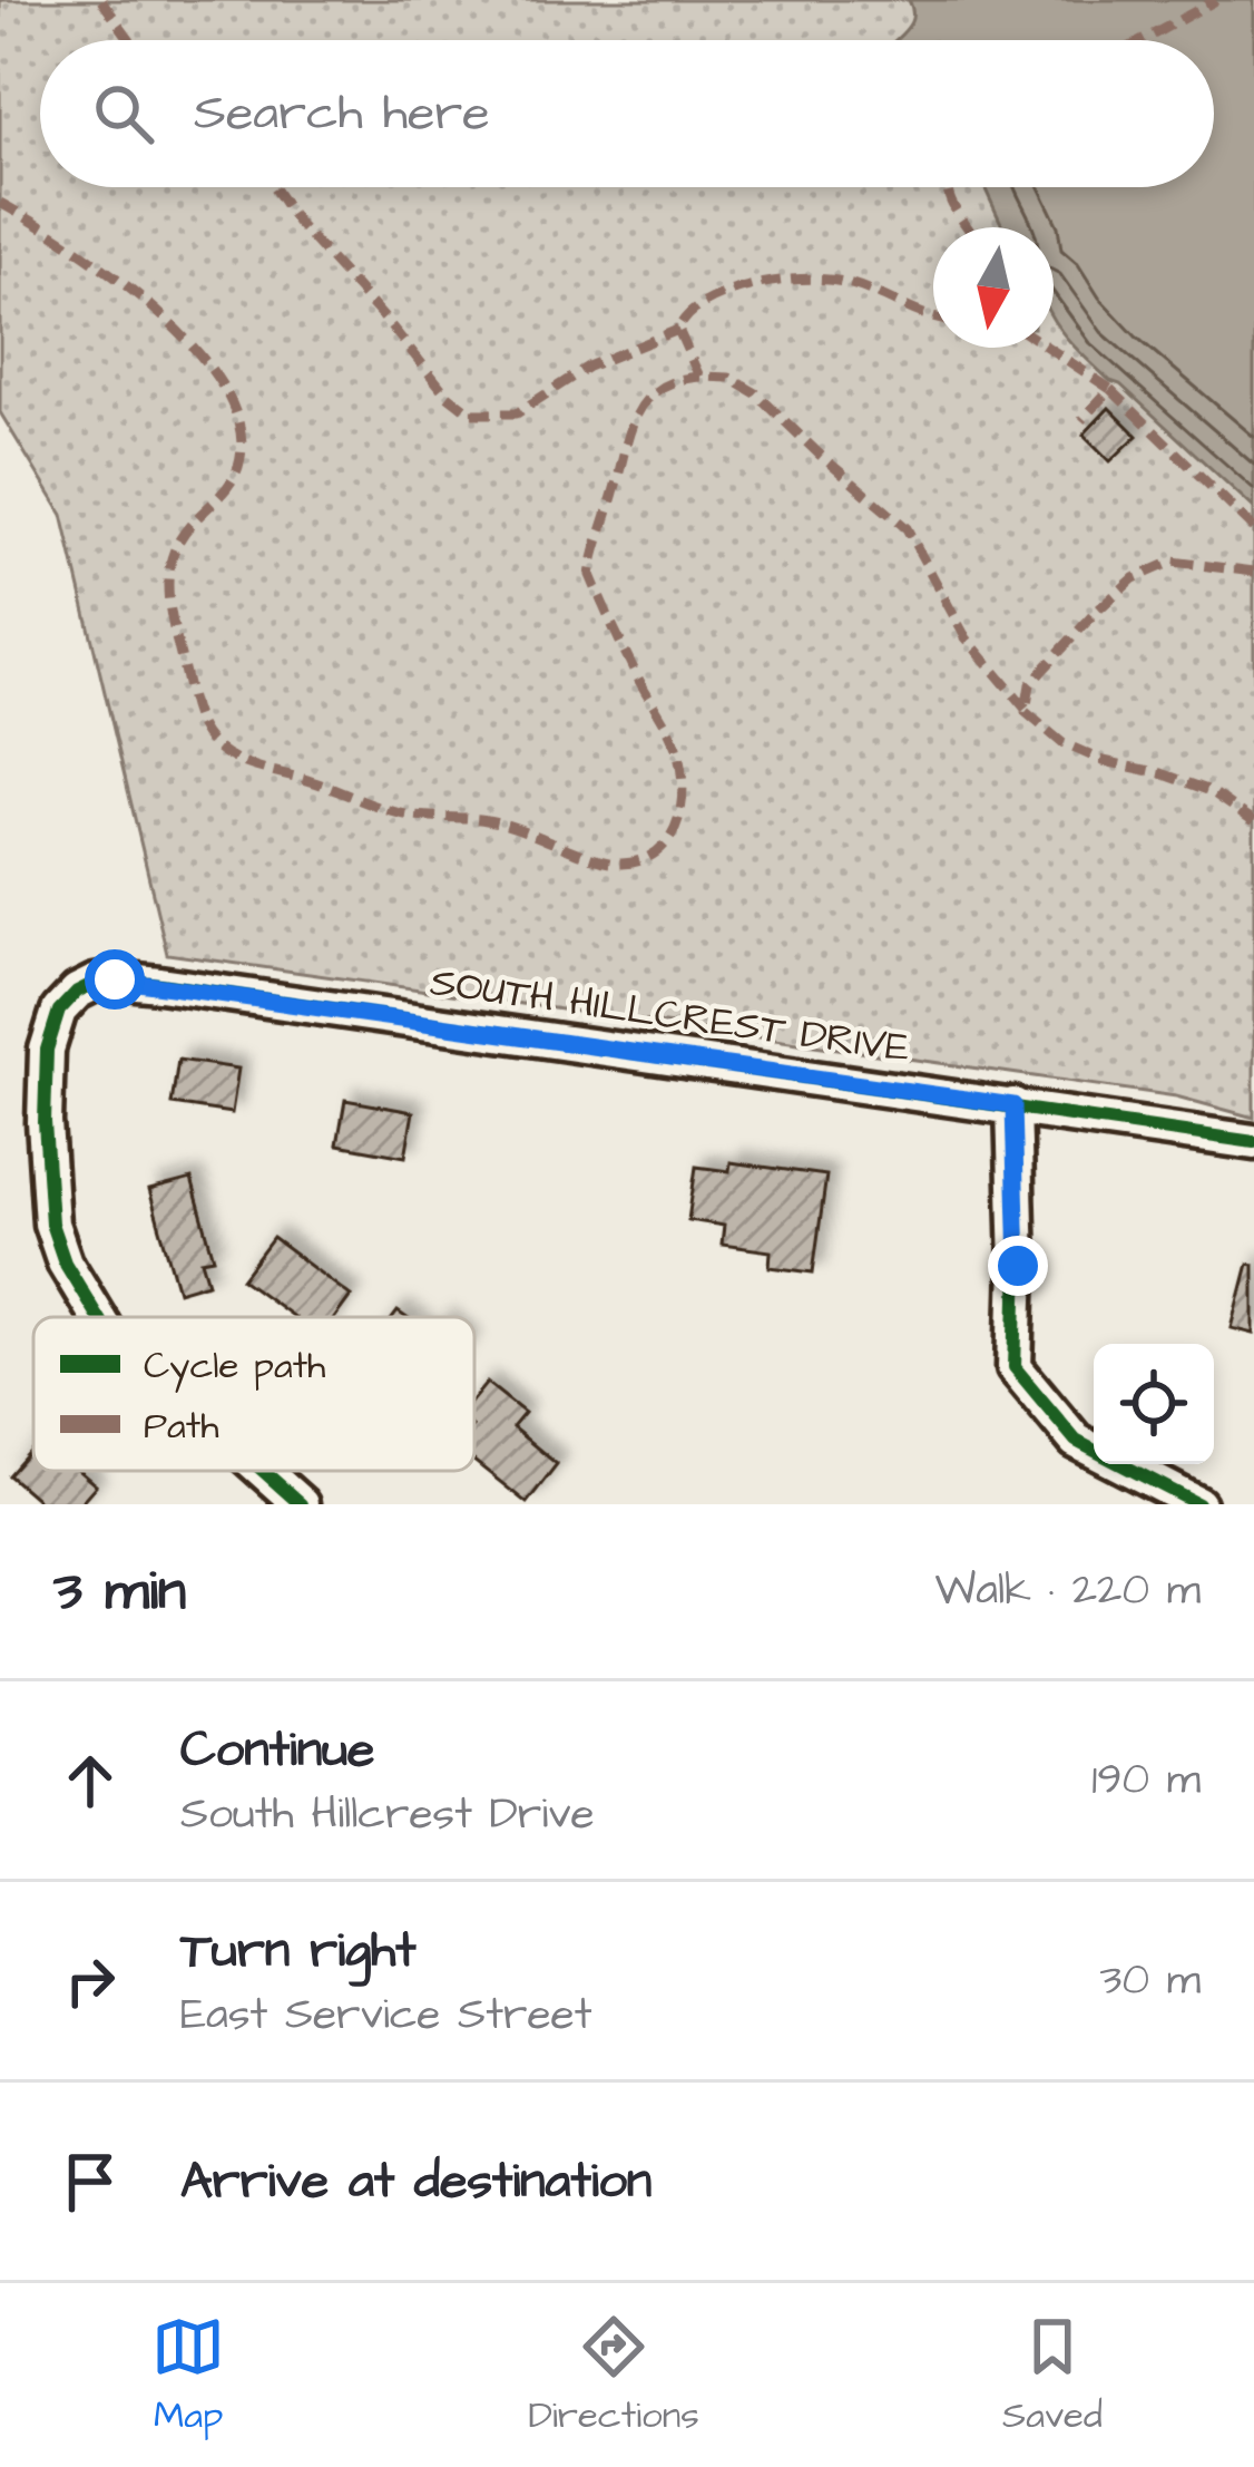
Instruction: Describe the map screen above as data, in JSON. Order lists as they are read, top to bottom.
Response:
{
  "streets": {
    "street": ["SOUTH HILLCREST DRIVE"]
  },
  "legend": ["Cycle path", "Path"],
  "north": "bottom",
  "page": {
    "search": "Search here",
    "heading": ["3 min", "Walk · 220 m"],
    "list": [
      ["Continue", "South Hillcrest Drive", "190 m"],
      ["Turn right", "East Service Street", "30 m"],
      "Arrive at destination"
    ],
    "nav": ["Map", "Directions", "Saved"]
  }
}
